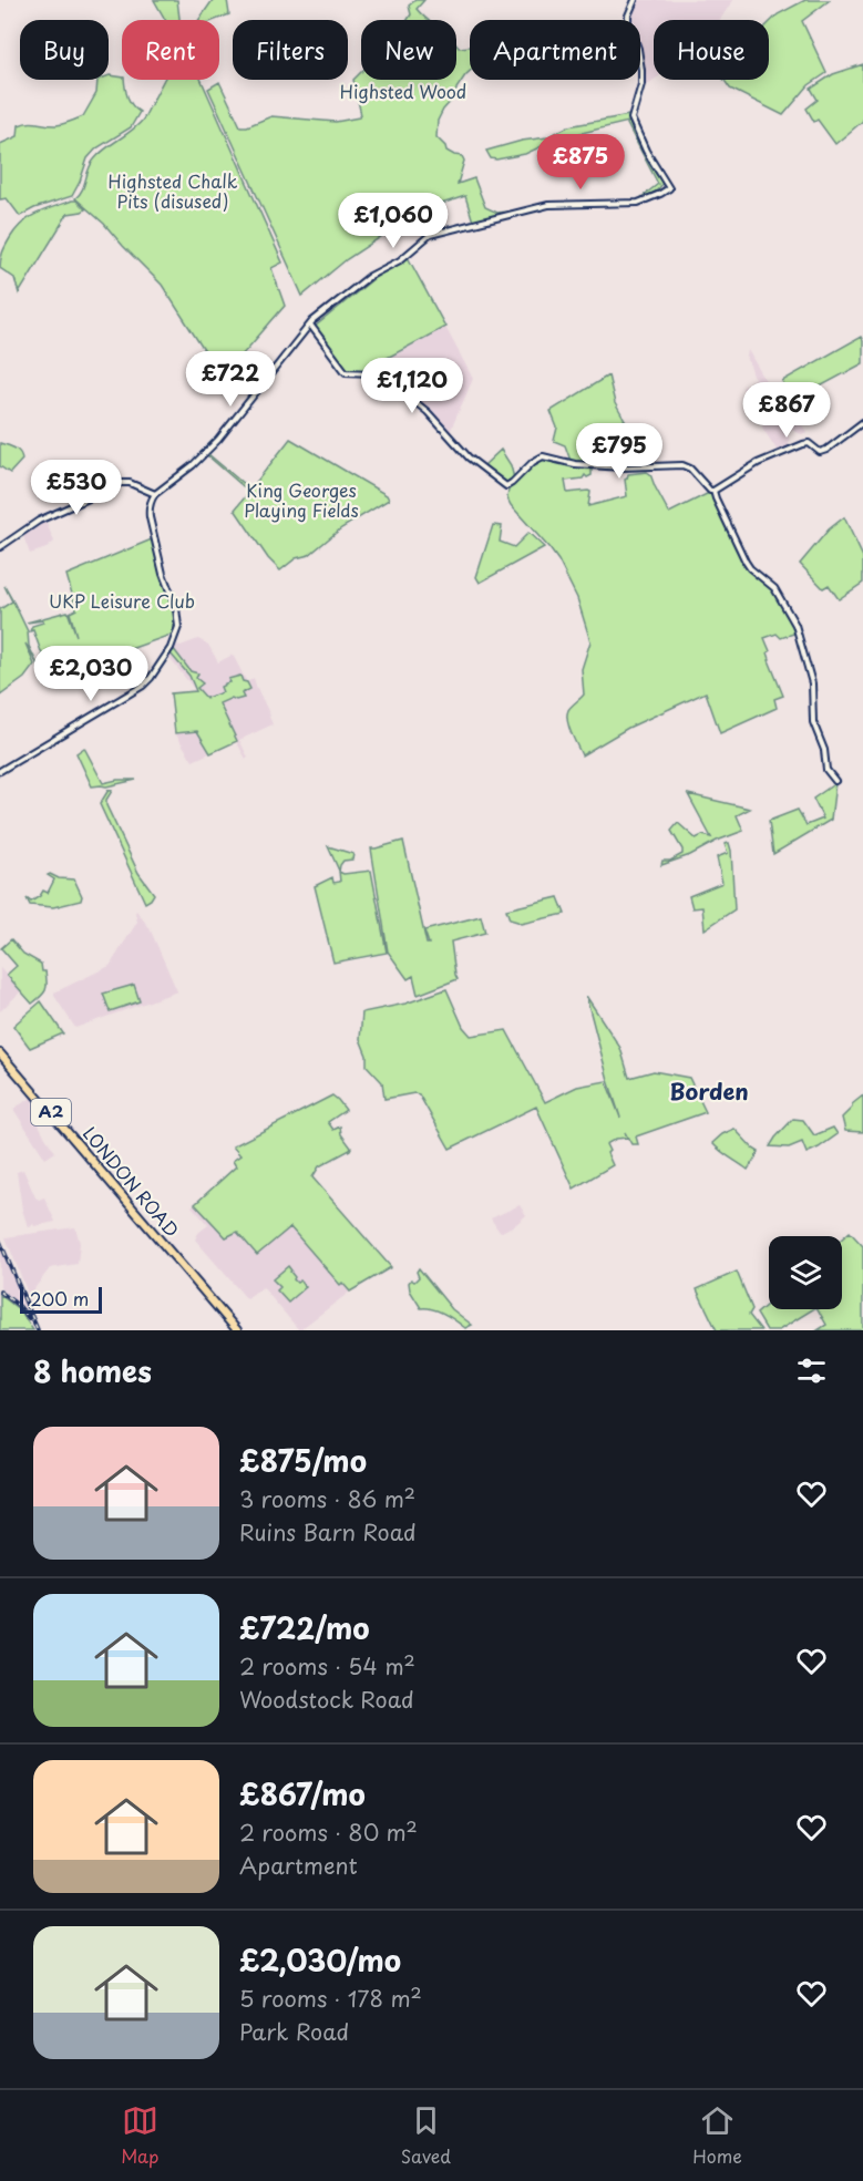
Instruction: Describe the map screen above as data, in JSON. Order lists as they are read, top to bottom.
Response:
{
  "streets": {
    "main road": ["A2", "LONDON ROAD"]
  },
  "districts": ["Borden"],
  "parks": [
    "Highsted Wood",
    "Highsted Chalk Pits (disused)",
    "King Georges Playing Fields",
    "UKP Leisure Club"
  ],
  "scale_bar": "200 m",
  "page": {
    "chip": [
      "Buy",
      "Rent",
      "Filters",
      "New",
      "Apartment",
      "House"
    ],
    "price": [
      "£875",
      "£1,060",
      "£722",
      "£1,120",
      "£867",
      "£795",
      "£530",
      "£2,030"
    ],
    "scale": "200 m",
    "heading": "8 homes",
    "list": [
      {
        "name": "£875/mo",
        "note": "3 rooms · 86 m² · Ruins Barn Road"
      },
      {
        "name": "£722/mo",
        "note": "2 rooms · 54 m² · Woodstock Road"
      },
      {
        "name": "£867/mo",
        "note": "2 rooms · 80 m² · Apartment"
      },
      {
        "name": "£2,030/mo",
        "note": "5 rooms · 178 m² · Park Road"
      }
    ],
    "tabs": ["Map", "Saved", "Home"]
  }
}
